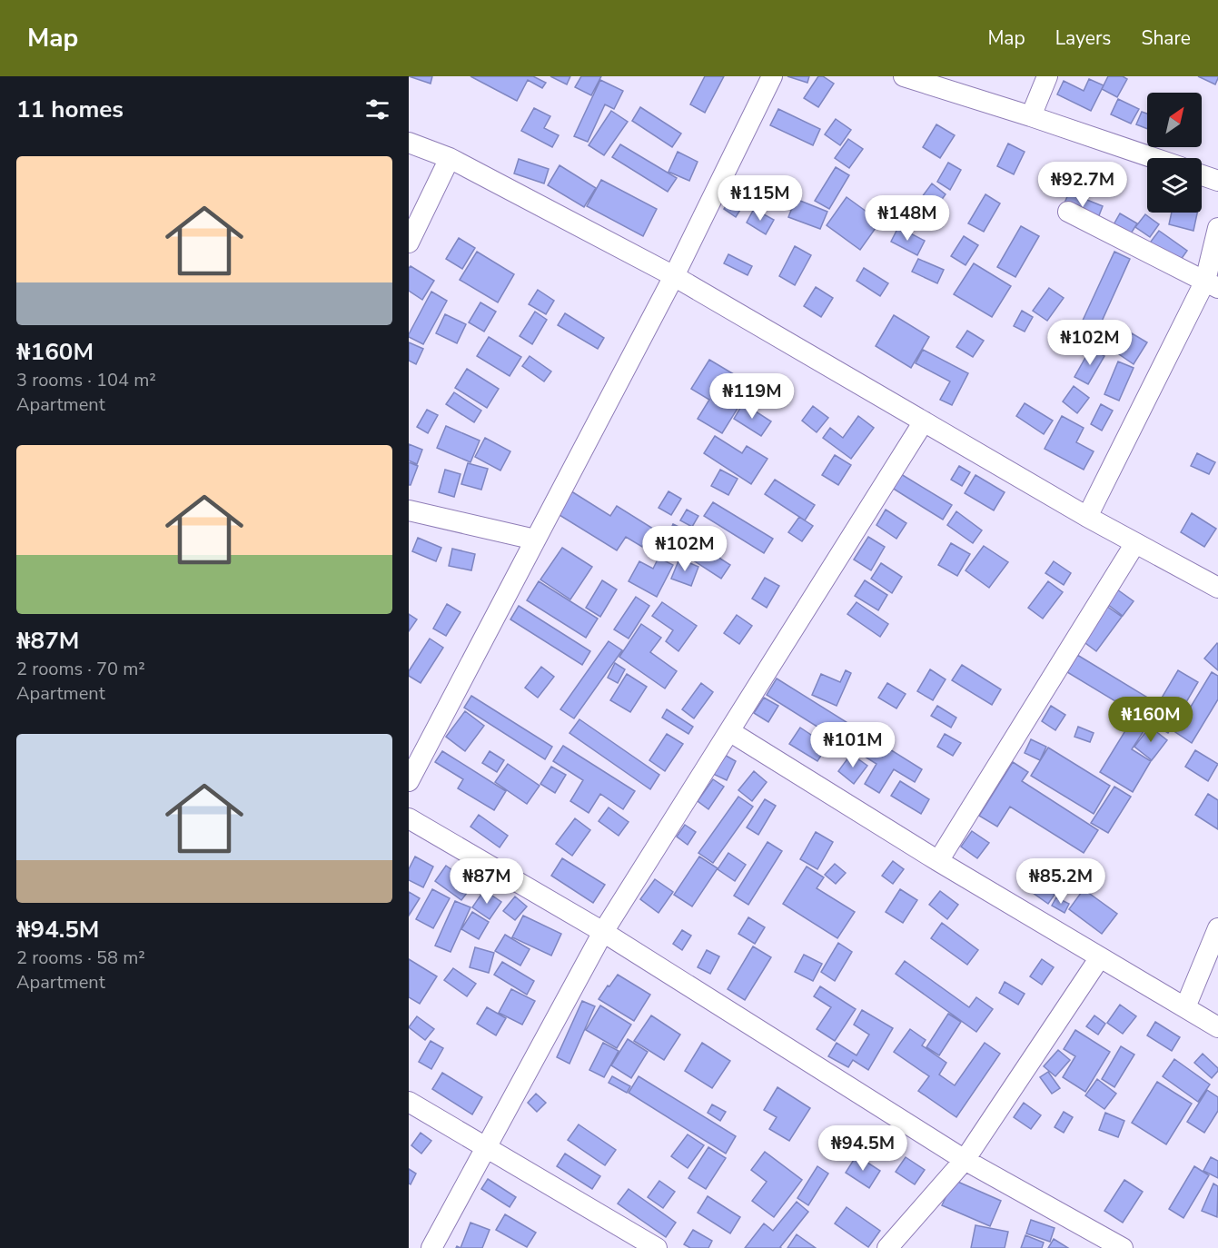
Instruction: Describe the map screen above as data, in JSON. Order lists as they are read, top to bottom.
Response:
{
  "north": "top right",
  "page": {
    "header": "Map",
    "nav": ["Map", "Layers", "Share"],
    "heading": "11 homes",
    "list": [
      {
        "name": "₦160M",
        "note": "3 rooms · 104 m² · Apartment"
      },
      {
        "name": "₦87M",
        "note": "2 rooms · 70 m² · Apartment"
      },
      {
        "name": "₦94.5M",
        "note": "2 rooms · 58 m² · Apartment"
      }
    ],
    "price": [
      "₦92.7M",
      "₦115M",
      "₦148M",
      "₦102M",
      "₦119M",
      "₦102M",
      "₦160M",
      "₦101M",
      "₦87M",
      "₦85.2M",
      "₦94.5M"
    ]
  }
}
